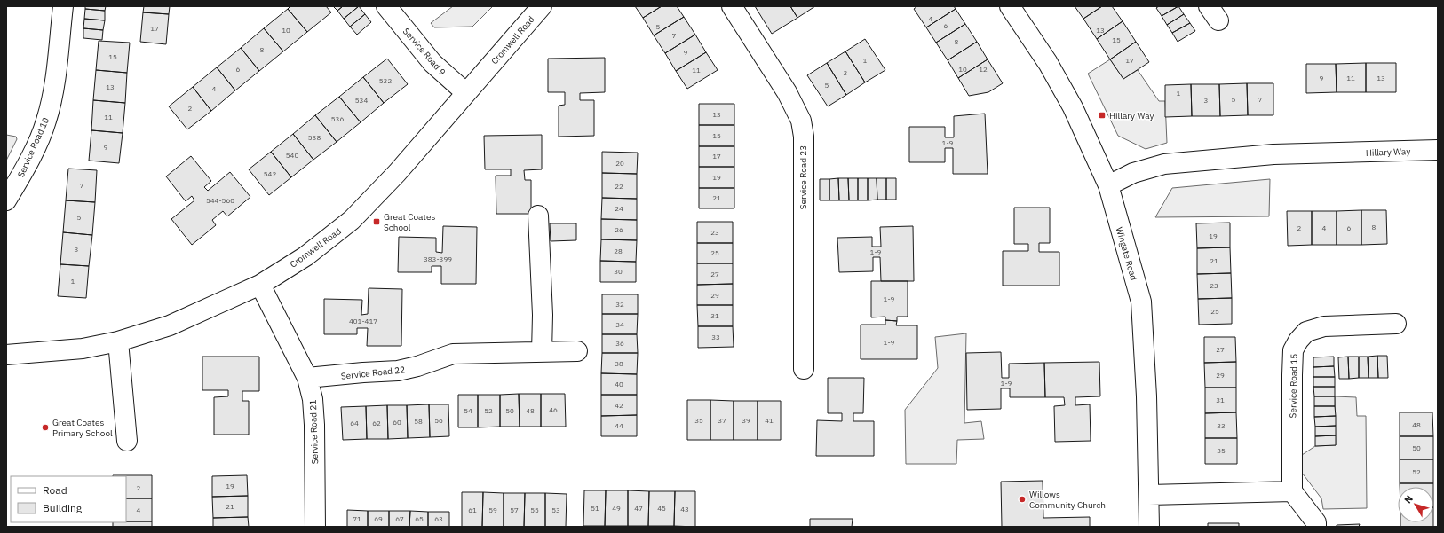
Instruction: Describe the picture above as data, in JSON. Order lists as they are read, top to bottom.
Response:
{
  "streets": {
    "street": [
      "Cromwell Road",
      "Service Road 9",
      "Service Road 10",
      "Hillary Way",
      "Service Road 23",
      "Wingate Road",
      "Service Road 22",
      "Service Road 15",
      "Service Road 21"
    ]
  },
  "crossings": [
    ["Cromwell Road", "Service Road 9"],
    ["Cromwell Road", "Service Road 21"],
    ["Hillary Way", "Wingate Road"],
    ["Service Road 22", "Service Road 21"]
  ],
  "places": {
    "transit": ["Hillary Way", "Great Coates School"],
    "other": ["Great Coates Primary School", "Willows Community Church"]
  },
  "house_numbers": [
    "4",
    "6",
    "5",
    "17",
    "10",
    "13",
    "7",
    "15",
    "8",
    "8",
    "9",
    "15",
    "1",
    "17",
    "6",
    "10",
    "12",
    "11",
    "3",
    "9",
    "11",
    "13",
    "532",
    "5",
    "13",
    "4",
    "1",
    "5",
    "7",
    "534",
    "3",
    "2",
    "13",
    "11",
    "536",
    "15",
    "538",
    "1-9",
    "9",
    "540",
    "17",
    "20",
    "542",
    "19",
    "7",
    "22",
    "21",
    "544-560",
    "24",
    "5",
    "8",
    "2",
    "4",
    "6",
    "26",
    "23",
    "19",
    "3",
    "28",
    "1-9",
    "25",
    "383-399",
    "21",
    "30",
    "27",
    "1",
    "23",
    "29",
    "1-9",
    "32",
    "25",
    "31",
    "401-417",
    "34",
    "33",
    "1-9",
    "36",
    "27",
    "38",
    "29",
    "1-9",
    "40",
    "31",
    "42",
    "46",
    "54",
    "52",
    "50",
    "48",
    "56",
    "35",
    "37",
    "39",
    "41",
    "58",
    "60",
    "64",
    "62",
    "48",
    "44",
    "33",
    "50",
    "35",
    "52",
    "19",
    "2",
    "21",
    "51",
    "49",
    "47",
    "45",
    "43",
    "4",
    "61",
    "59",
    "57",
    "55",
    "53",
    "71",
    "69",
    "67",
    "65",
    "63"
  ],
  "legend": ["Road", "Building"],
  "north": "top left"
}
